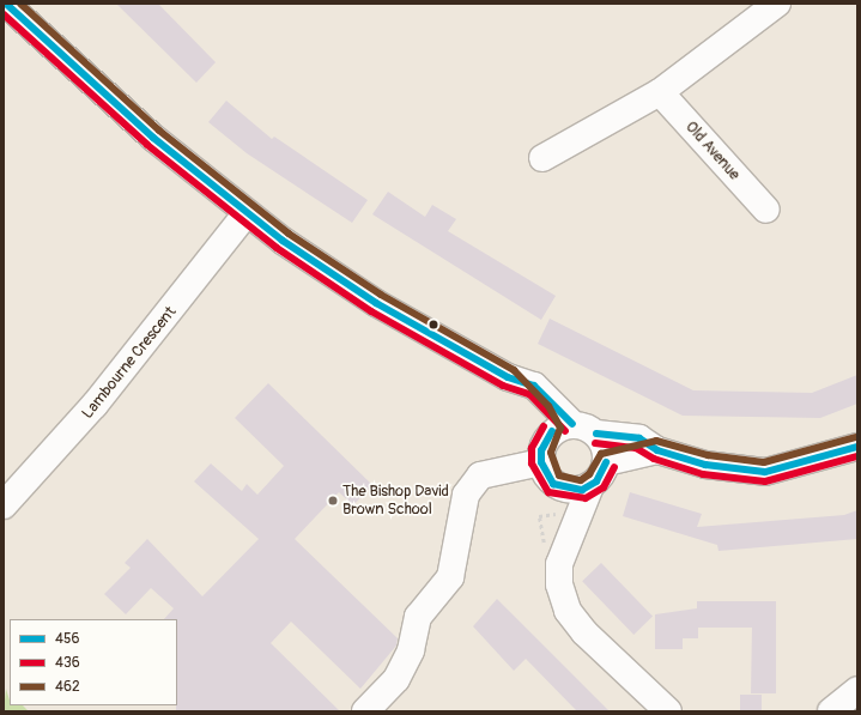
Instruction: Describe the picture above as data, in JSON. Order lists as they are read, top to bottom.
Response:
{
  "streets": {
    "street": ["Old Avenue", "Lambourne Crescent"]
  },
  "places": ["The Bishop David Brown School"],
  "lines": ["transit line 456", "transit line 462", "transit line 436"],
  "legend": ["456", "436", "462"]
}
